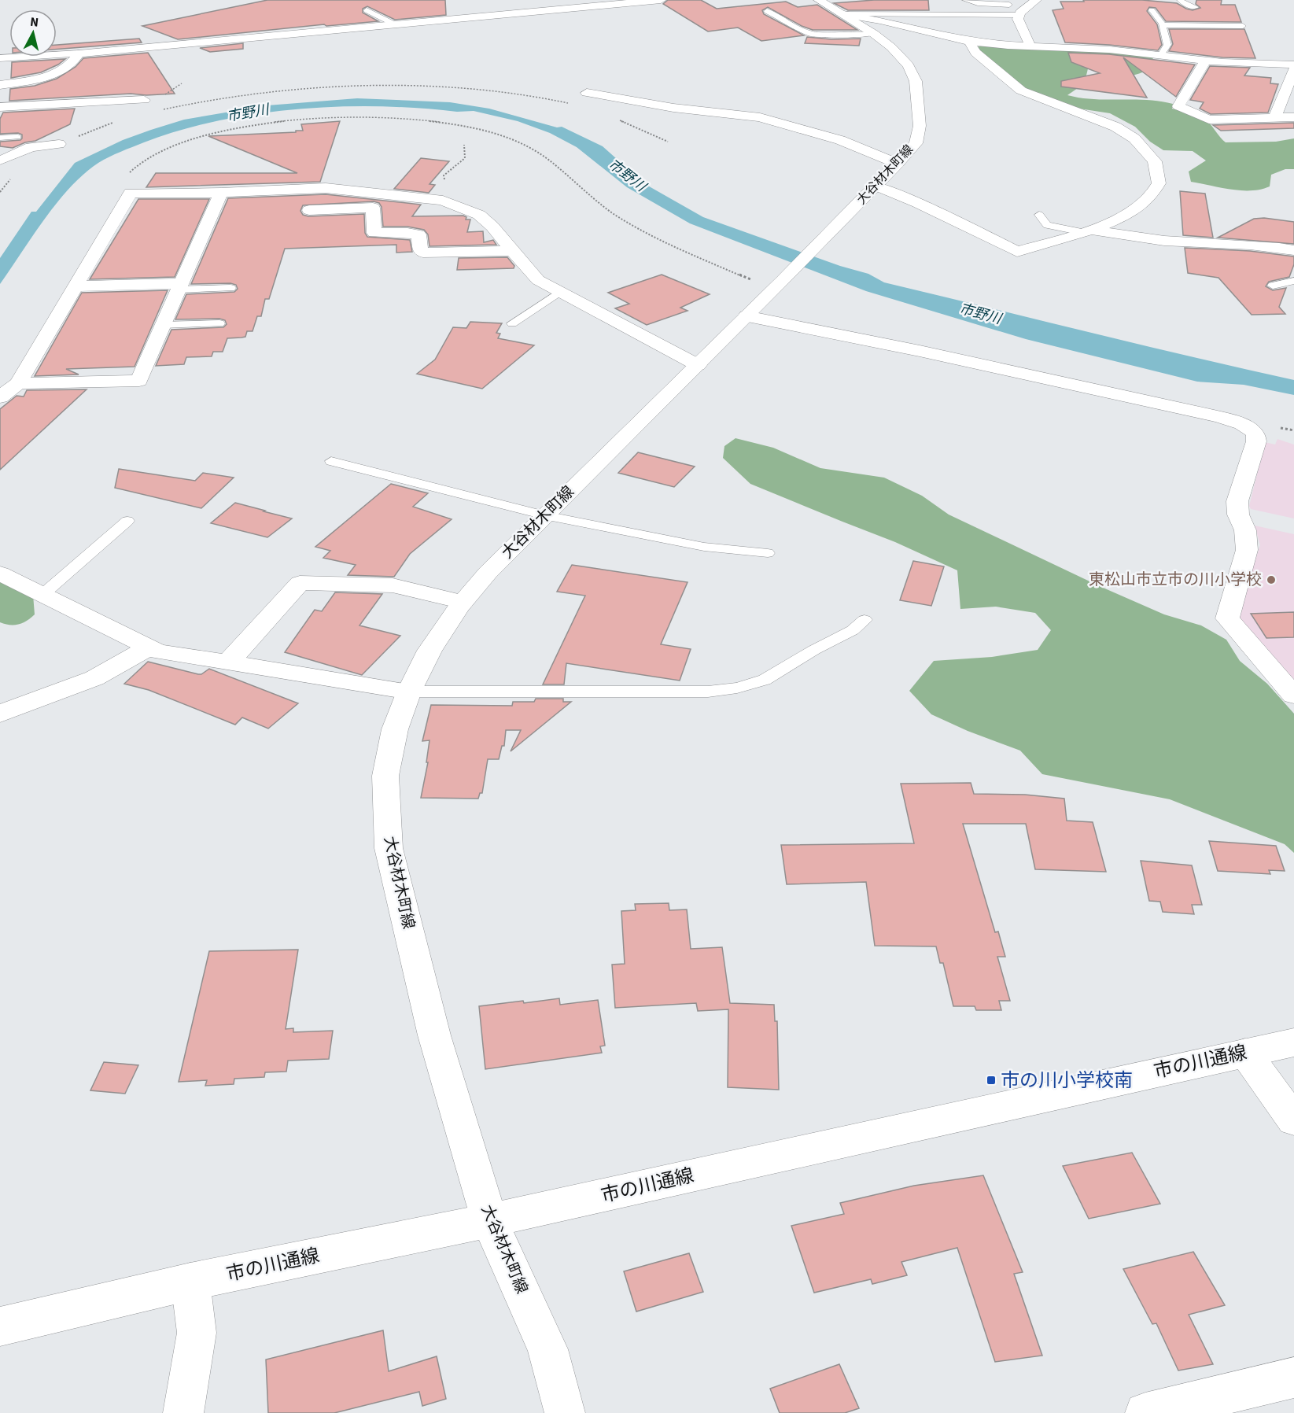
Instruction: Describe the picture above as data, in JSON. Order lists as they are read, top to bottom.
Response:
{
  "streets": {
    "street": ["大谷材木町線", "市の川通線"]
  },
  "crossings": [
    ["大谷材木町線", "市の川通線"]
  ],
  "water": ["市野川"],
  "places": {
    "other": ["東松山市立市の川小学校"],
    "transit": ["市の川小学校南"]
  },
  "north": "top"
}
